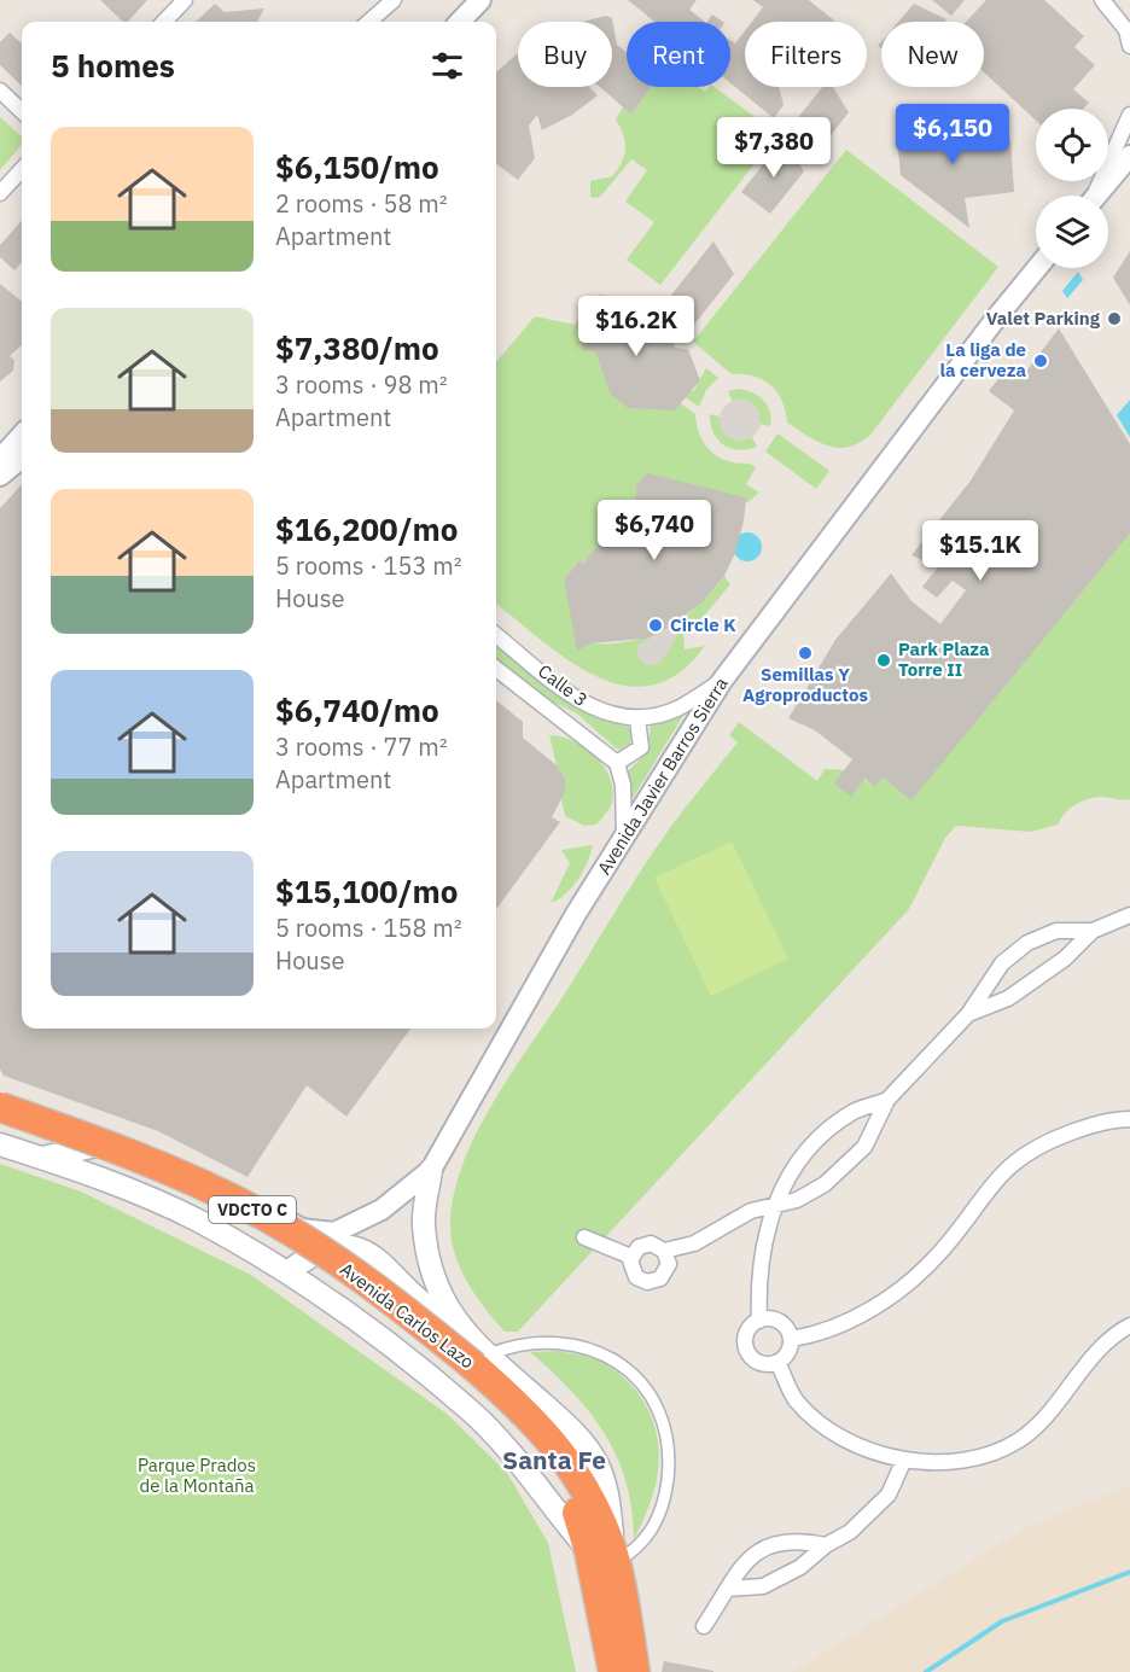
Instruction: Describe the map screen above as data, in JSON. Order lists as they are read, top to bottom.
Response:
{
  "streets": {
    "highway": ["VDCTO C", "Avenida Carlos Lazo"],
    "street": ["Calle 3", "Avenida Javier Barros Sierra"]
  },
  "crossings": [
    ["Calle 3", "Avenida Javier Barros Sierra"],
    ["Avenida Javier Barros Sierra", "Avenida Carlos Lazo"]
  ],
  "districts": ["Santa Fe"],
  "parks": ["Parque Prados de la Montaña"],
  "places": [
    "Valet Parking",
    "La liga de la cerveza",
    "Circle K",
    "Semillas Y Agroproductos",
    "Park Plaza Torre II"
  ],
  "page": {
    "chip": [
      "Buy",
      "Rent",
      "Filters",
      "New"
    ],
    "heading": "5 homes",
    "price": [
      "$6,150",
      "$7,380",
      "$16.2K",
      "$6,740",
      "$15.1K"
    ],
    "list": [
      {
        "name": "$6,150/mo",
        "note": "2 rooms · 58 m² · Apartment"
      },
      {
        "name": "$7,380/mo",
        "note": "3 rooms · 98 m² · Apartment"
      },
      {
        "name": "$16,200/mo",
        "note": "5 rooms · 153 m² · House"
      },
      {
        "name": "$6,740/mo",
        "note": "3 rooms · 77 m² · Apartment"
      },
      {
        "name": "$15,100/mo",
        "note": "5 rooms · 158 m² · House"
      }
    ]
  }
}
